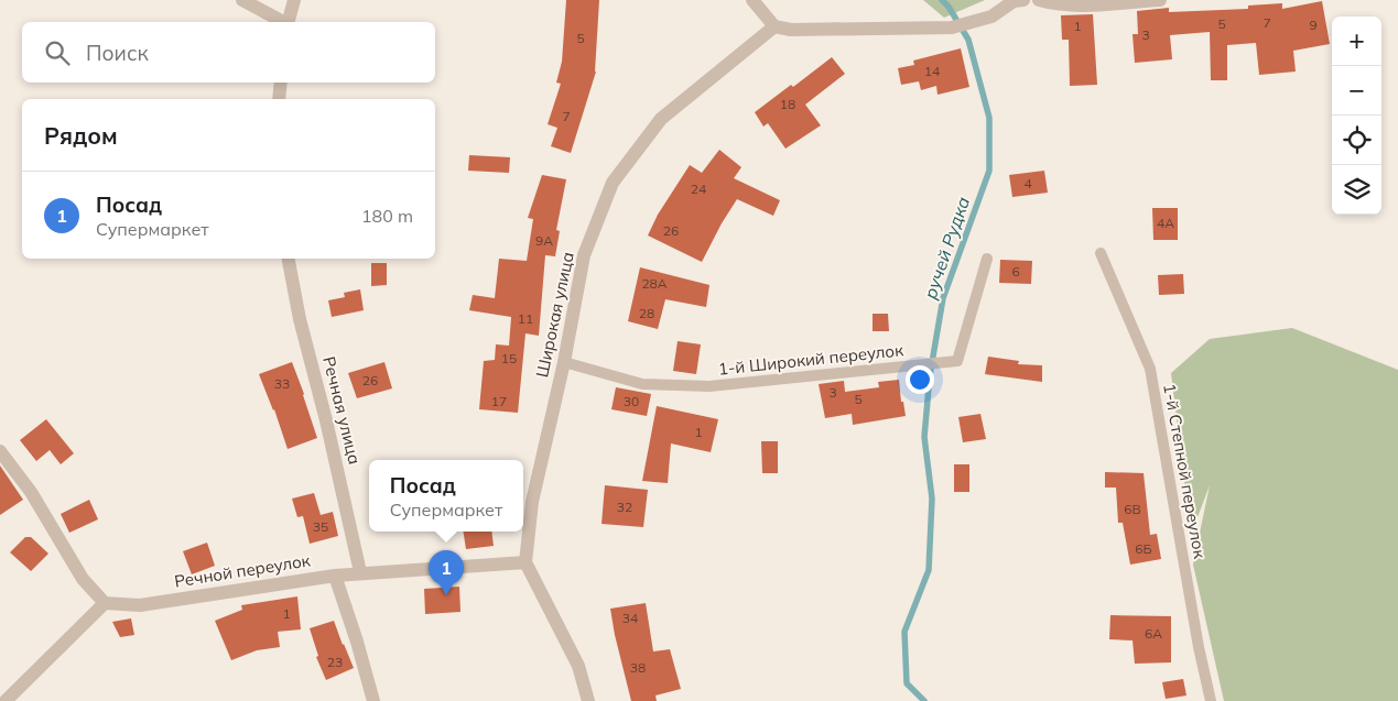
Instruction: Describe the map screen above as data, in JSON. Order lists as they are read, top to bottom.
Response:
{
  "streets": {
    "street": ["Широкая улица", "Речная улица", "Речной переулок"],
    "lane": ["1-й Широкий переулок", "1-й Степной переулок"]
  },
  "crossings": [
    ["Широкая улица", "1-й Широкий переулок"],
    ["Широкая улица", "Речной переулок"],
    ["Речная улица", "Речной переулок"]
  ],
  "water": ["ручей Рудка"],
  "house_numbers": [
    "7",
    "5",
    "9",
    "1",
    "3",
    "5",
    "14",
    "18",
    "7",
    "4",
    "24",
    "4А",
    "26",
    "9А",
    "6",
    "28А",
    "28",
    "11",
    "15",
    "26",
    "33",
    "3",
    "5",
    "17",
    "30",
    "1",
    "32",
    "6В",
    "35",
    "6Б",
    "1",
    "34",
    "6А",
    "23",
    "38"
  ],
  "page": {
    "map_buttons": ["+", "−"],
    "search": "Поиск",
    "heading": "Рядом",
    "list": [
      {
        "mark": "1",
        "name": "Посад",
        "note": "Супермаркет",
        "value": "180 m"
      }
    ],
    "popup": ["Посад", "Супермаркет"],
    "pins": "1"
  }
}
